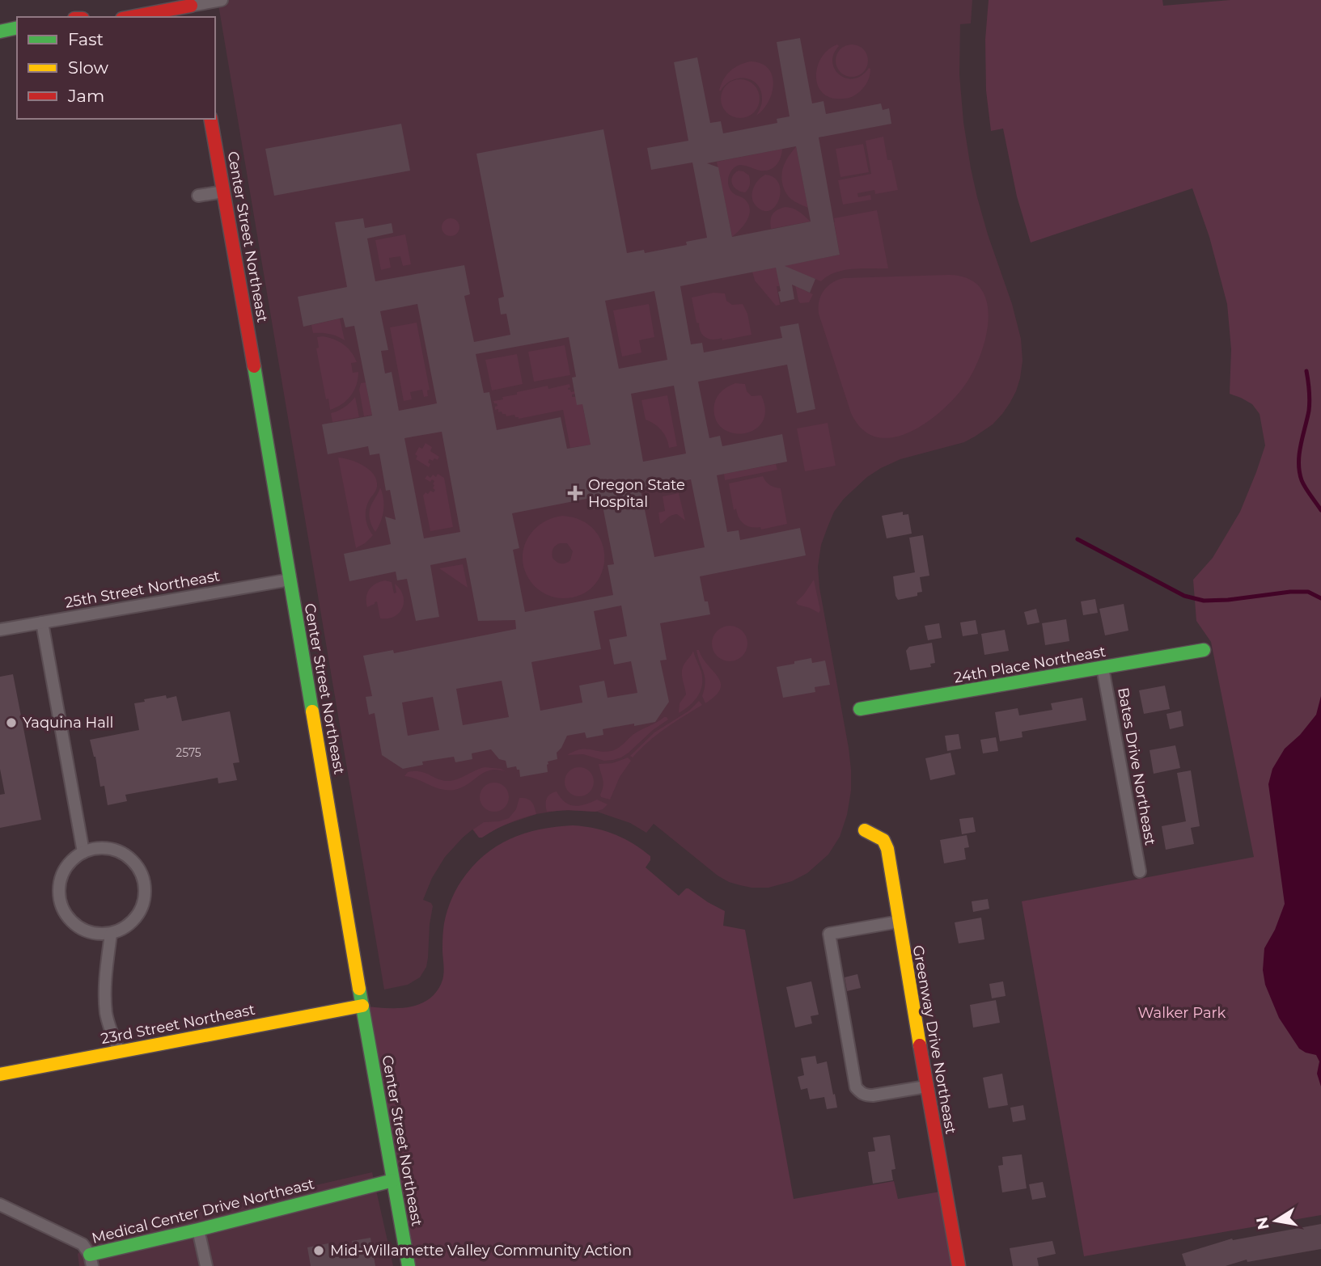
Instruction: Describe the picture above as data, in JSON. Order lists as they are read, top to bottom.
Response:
{
  "streets": {
    "street": [
      "Center Street Northeast",
      "25th Street Northeast",
      "24th Place Northeast",
      "Bates Drive Northeast",
      "23rd Street Northeast",
      "Greenway Drive Northeast",
      "Medical Center Drive Northeast"
    ]
  },
  "crossings": [
    ["Center Street Northeast", "25th Street Northeast"],
    ["Center Street Northeast", "23rd Street Northeast"],
    ["Center Street Northeast", "Medical Center Drive Northeast"],
    ["24th Place Northeast", "Bates Drive Northeast"]
  ],
  "parks": ["Walker Park"],
  "places": {
    "health": ["Oregon State Hospital"],
    "other": ["Yaquina Hall", "Mid-Willamette Valley Community Action"]
  },
  "house_numbers": ["2575"],
  "legend": ["Fast", "Slow", "Jam"],
  "north": "left"
}
